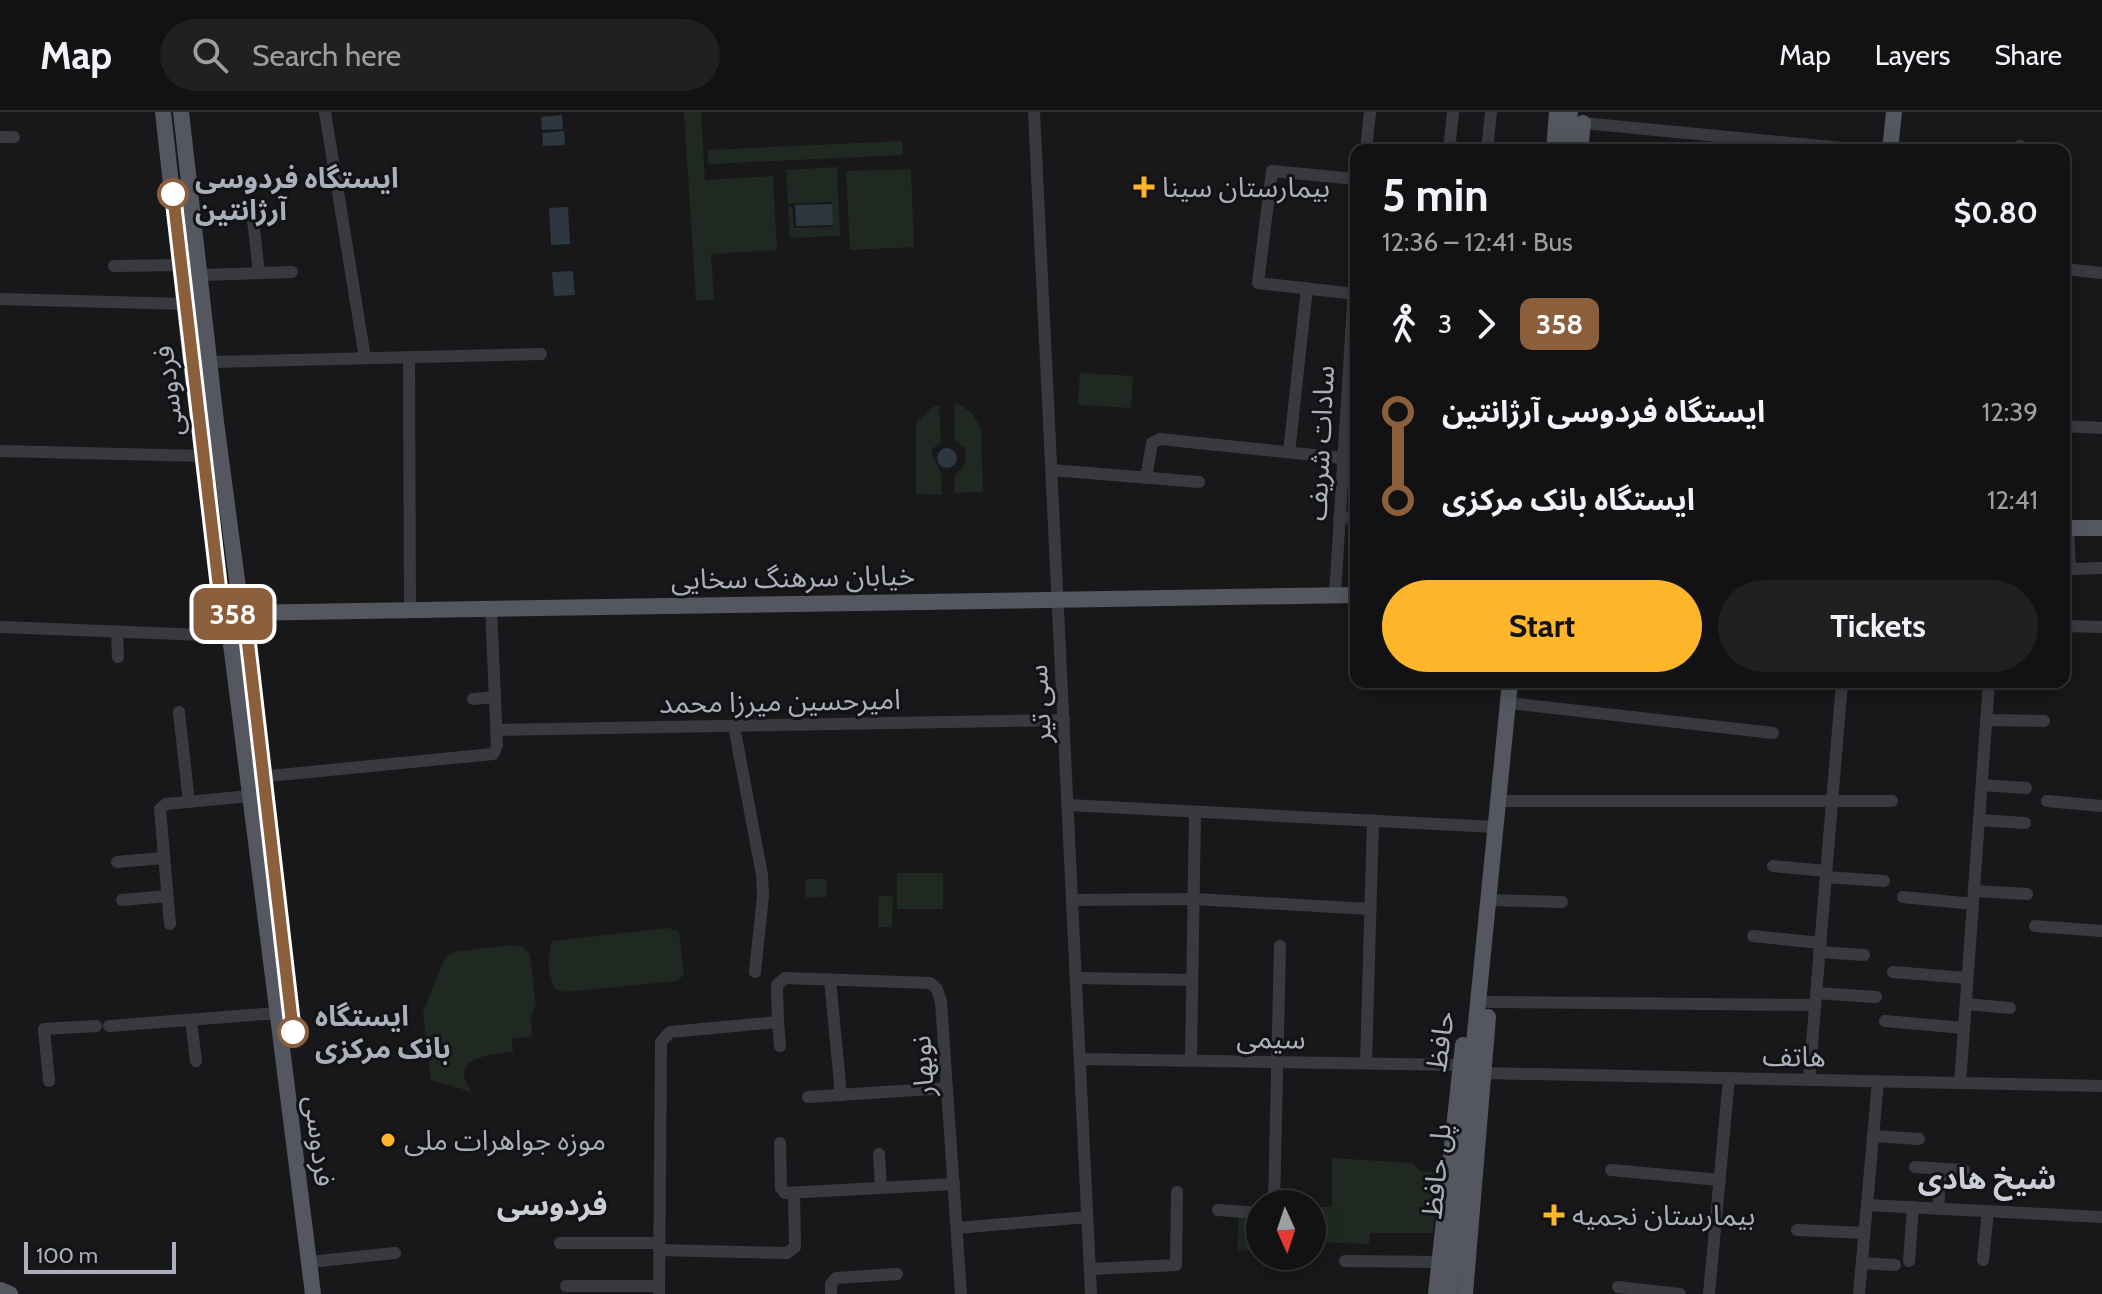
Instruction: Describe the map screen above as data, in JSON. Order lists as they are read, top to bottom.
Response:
{
  "streets": {
    "main road": [
      "فردوسی",
      "خیابان سرهنگ سخایی",
      "حافظ",
      "پل حافظ"
    ],
    "street": [
      "سادات شریف",
      "امیرحسین میرزا محمد",
      "سی تیر",
      "سیمی",
      "هاتف",
      "نوبهار"
    ]
  },
  "crossings": [
    ["فردوسی", "خیابان سرهنگ سخایی"],
    ["سادات شریف", "خیابان سرهنگ سخایی"],
    ["خیابان سرهنگ سخایی", "سی تیر"],
    ["امیرحسین میرزا محمد", "سی تیر"],
    ["سی تیر", "سیمی"],
    ["سیمی", "حافظ"],
    ["سیمی", "پل حافظ"],
    ["حافظ", "هاتف"],
    ["حافظ", "پل حافظ"]
  ],
  "districts": ["شیخ هادی", "فردوسی"],
  "places": {
    "health": ["بیمارستان سینا", "بیمارستان نجمیه"],
    "other": ["ایستگاه فردوسی آرژانتین", "ایستگاه بانک مرکزی", "موزه جواهرات ملی"]
  },
  "lines": ["bus line 358"],
  "scale_bar": "100 m",
  "north": "bottom",
  "page": {
    "header": "Map",
    "search": "Search here",
    "nav": ["Map", "Layers", "Share"],
    "on_map": "358",
    "heading": ["5 min", "12:36 – 12:41 · Bus", "$0.80"],
    "legs": ["3", "358"],
    "list": [
      {
        "name": "ایستگاه فردوسی آرژانتین",
        "value": "12:39"
      },
      {
        "name": "ایستگاه بانک مرکزی",
        "value": "12:41"
      }
    ],
    "buttons": ["Start", "Tickets"],
    "scale": "100 m"
  }
}
